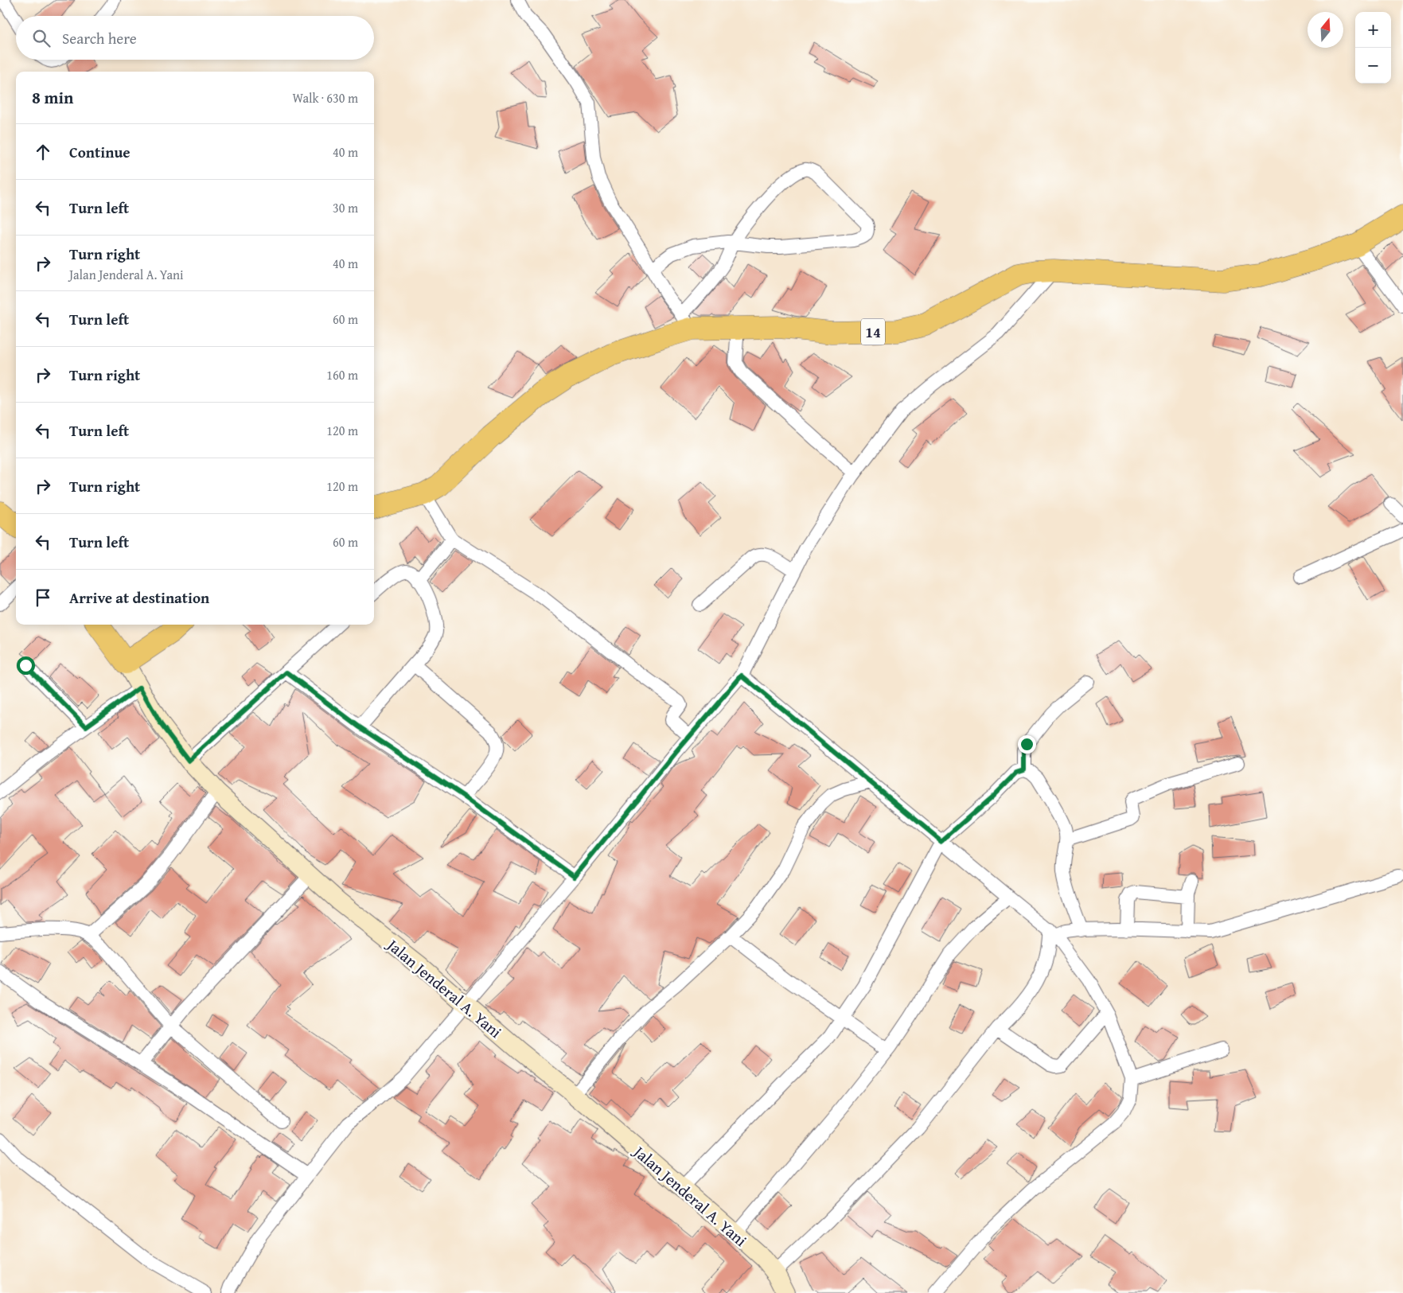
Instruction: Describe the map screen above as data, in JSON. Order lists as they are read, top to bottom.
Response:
{
  "streets": {
    "highway": ["14"],
    "main road": ["Jalan Jenderal A. Yani"]
  },
  "north": "top",
  "page": {
    "map_buttons": ["+", "−"],
    "search": "Search here",
    "heading": ["8 min", "Walk · 630 m"],
    "list": [
      ["Continue", "40 m"],
      ["Turn left", "30 m"],
      ["Turn right", "Jalan Jenderal A. Yani", "40 m"],
      ["Turn left", "60 m"],
      ["Turn right", "160 m"],
      ["Turn left", "120 m"],
      ["Turn right", "120 m"],
      ["Turn left", "60 m"],
      "Arrive at destination"
    ]
  }
}
